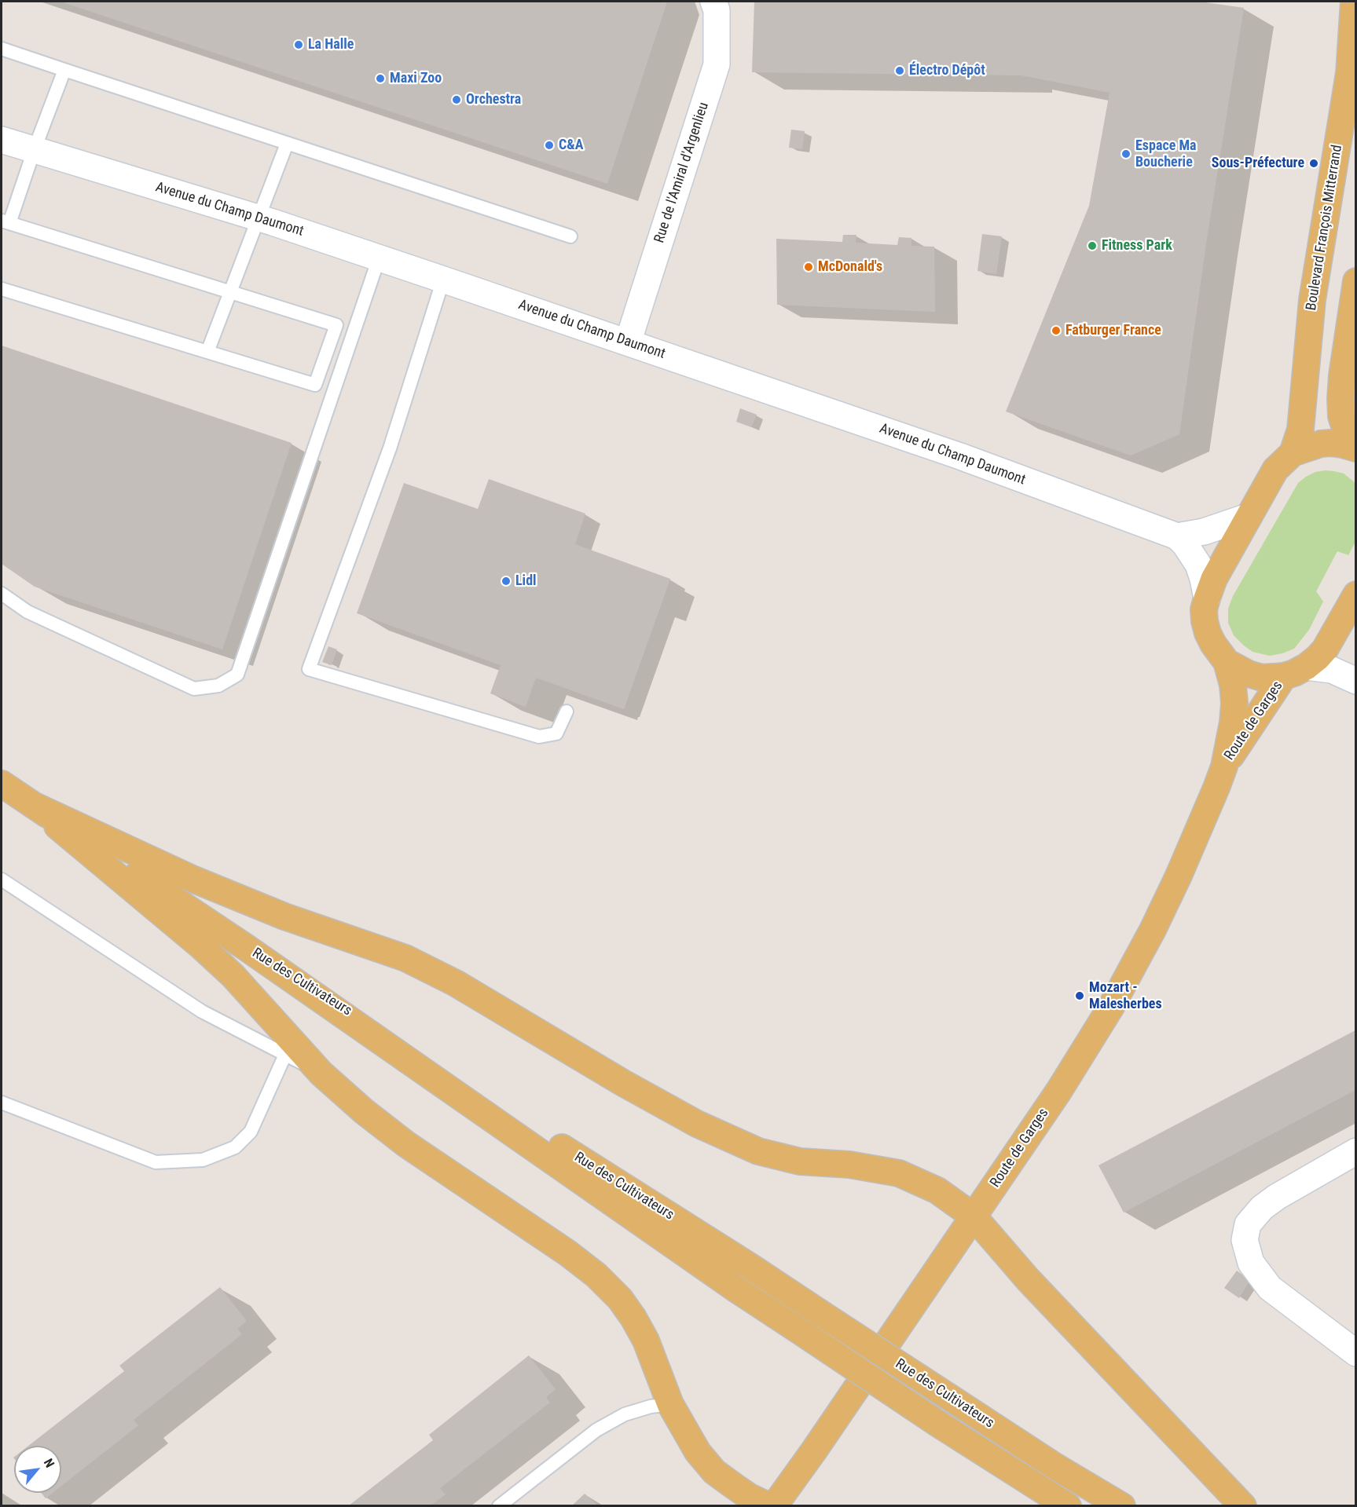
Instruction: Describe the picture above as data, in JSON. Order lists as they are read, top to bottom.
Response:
{
  "streets": {
    "main road": ["Boulevard François Mitterrand", "Route de Garges", "Rue des Cultivateurs"],
    "street": ["Rue de l'Amiral d'Argenlieu", "Avenue du Champ Daumont"]
  },
  "crossings": [
    ["Rue de l'Amiral d'Argenlieu", "Avenue du Champ Daumont"]
  ],
  "places": [
    "La Halle",
    "Électro Dépôt",
    "Maxi Zoo",
    "Orchestra",
    "C&A",
    "Espace Ma Boucherie",
    "Sous-Préfecture",
    "Fitness Park",
    "McDonald's",
    "Fatburger France",
    "Lidl",
    "Mozart - Malesherbes"
  ],
  "north": "top right"
}
